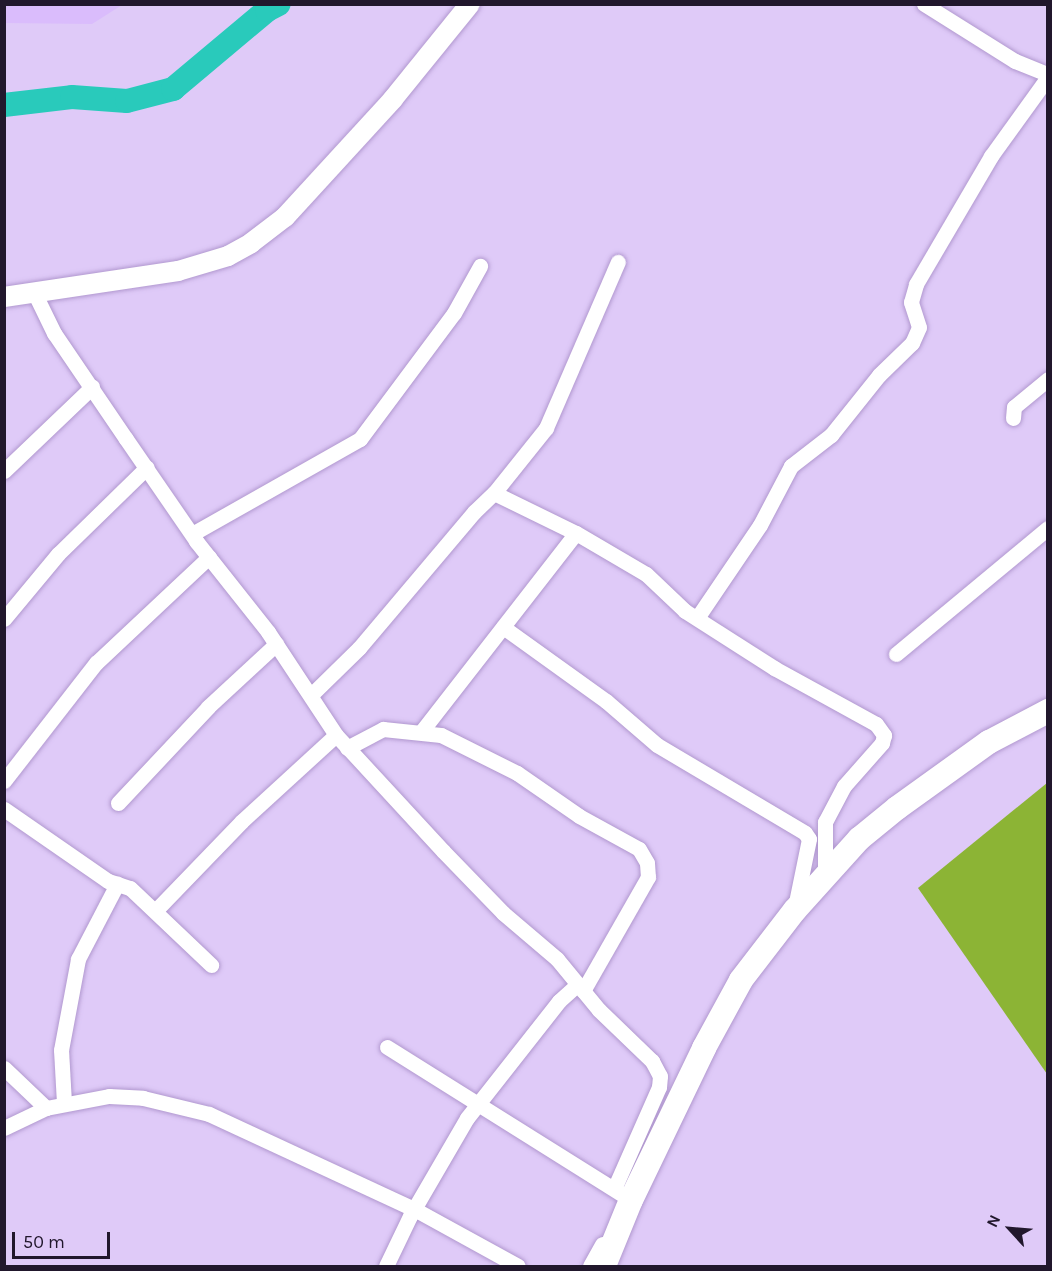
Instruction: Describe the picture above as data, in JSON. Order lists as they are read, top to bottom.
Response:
{
  "scale_bar": "50 m",
  "north": "top left"
}
